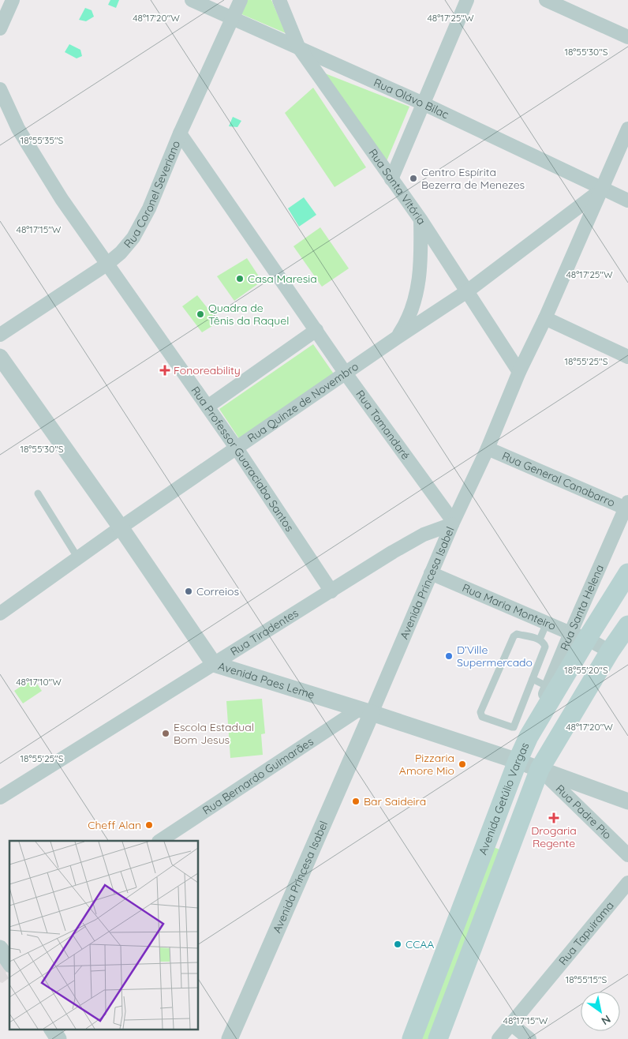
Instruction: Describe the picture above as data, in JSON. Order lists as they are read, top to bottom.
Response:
{
  "streets": {
    "main road": ["Avenida Getúlio Vargas"],
    "street": [
      "Rua Olávo Bilac",
      "Rua Santa Vitória",
      "Rua Coronel Severiano",
      "Rua Quinze de Novembro",
      "Rua Tamandaré",
      "Rua Professor Guaraciaba Santos",
      "Rua General Canabarro",
      "Avenida Princesa Isabel",
      "Rua Maria Monteiro",
      "Rua Santa Helena",
      "Rua Tiradentes",
      "Avenida Paes Leme",
      "Rua Bernardo Guimarães",
      "Rua Padre Pio",
      "Rua Tapuirama"
    ]
  },
  "crossings": [
    ["Rua Olávo Bilac", "Rua Santa Vitória"],
    ["Rua Olávo Bilac", "Rua Coronel Severiano"],
    ["Rua Olávo Bilac", "Rua Quinze de Novembro"],
    ["Rua Olávo Bilac", "Avenida Princesa Isabel"],
    ["Rua Santa Vitória", "Rua Quinze de Novembro"],
    ["Rua Santa Vitória", "Avenida Princesa Isabel"],
    ["Rua Coronel Severiano", "Rua Tamandaré"],
    ["Rua Coronel Severiano", "Rua Professor Guaraciaba Santos"],
    ["Rua Quinze de Novembro", "Rua Tamandaré"],
    ["Rua Quinze de Novembro", "Rua Professor Guaraciaba Santos"],
    ["Rua Quinze de Novembro", "Avenida Princesa Isabel"],
    ["Rua Quinze de Novembro", "Avenida Paes Leme"],
    ["Rua Tamandaré", "Avenida Princesa Isabel"],
    ["Rua Tamandaré", "Rua Tiradentes"],
    ["Rua Professor Guaraciaba Santos", "Rua Tiradentes"],
    ["Rua General Canabarro", "Avenida Princesa Isabel"],
    ["Rua General Canabarro", "Rua Santa Helena"],
    ["Avenida Princesa Isabel", "Rua Maria Monteiro"],
    ["Avenida Princesa Isabel", "Rua Tiradentes"],
    ["Avenida Princesa Isabel", "Avenida Paes Leme"],
    ["Avenida Princesa Isabel", "Rua Bernardo Guimarães"],
    ["Rua Maria Monteiro", "Rua Santa Helena"],
    ["Rua Maria Monteiro", "Avenida Getúlio Vargas"],
    ["Rua Santa Helena", "Avenida Getúlio Vargas"],
    ["Rua Tiradentes", "Avenida Paes Leme"],
    ["Avenida Paes Leme", "Rua Bernardo Guimarães"],
    ["Avenida Paes Leme", "Avenida Getúlio Vargas"],
    ["Avenida Paes Leme", "Rua Padre Pio"],
    ["Avenida Getúlio Vargas", "Rua Padre Pio"]
  ],
  "places": {
    "other": [
      "Centro Espírita Bezerra de Menezes",
      "Casa Maresia",
      "Quadra de Tênis da Raquel",
      "Correios",
      "D’Ville Supermercado",
      "Escola Estadual Bom Jesus",
      "Pizzaria Amore Mio",
      "Bar Saideira",
      "Cheff Alan",
      "CCAA"
    ],
    "health": ["Fonoreability", "Drogaria Regente"]
  },
  "north": "bottom right",
  "coordinates": [
    "48°17'20\"W",
    "48°17'25\"W",
    "18°55'30\"S",
    "18°55'35\"S",
    "48°17'15\"W",
    "18°55'25\"S",
    "18°55'20\"S",
    "48°17'10\"W",
    "18°55'15\"S"
  ]
}
